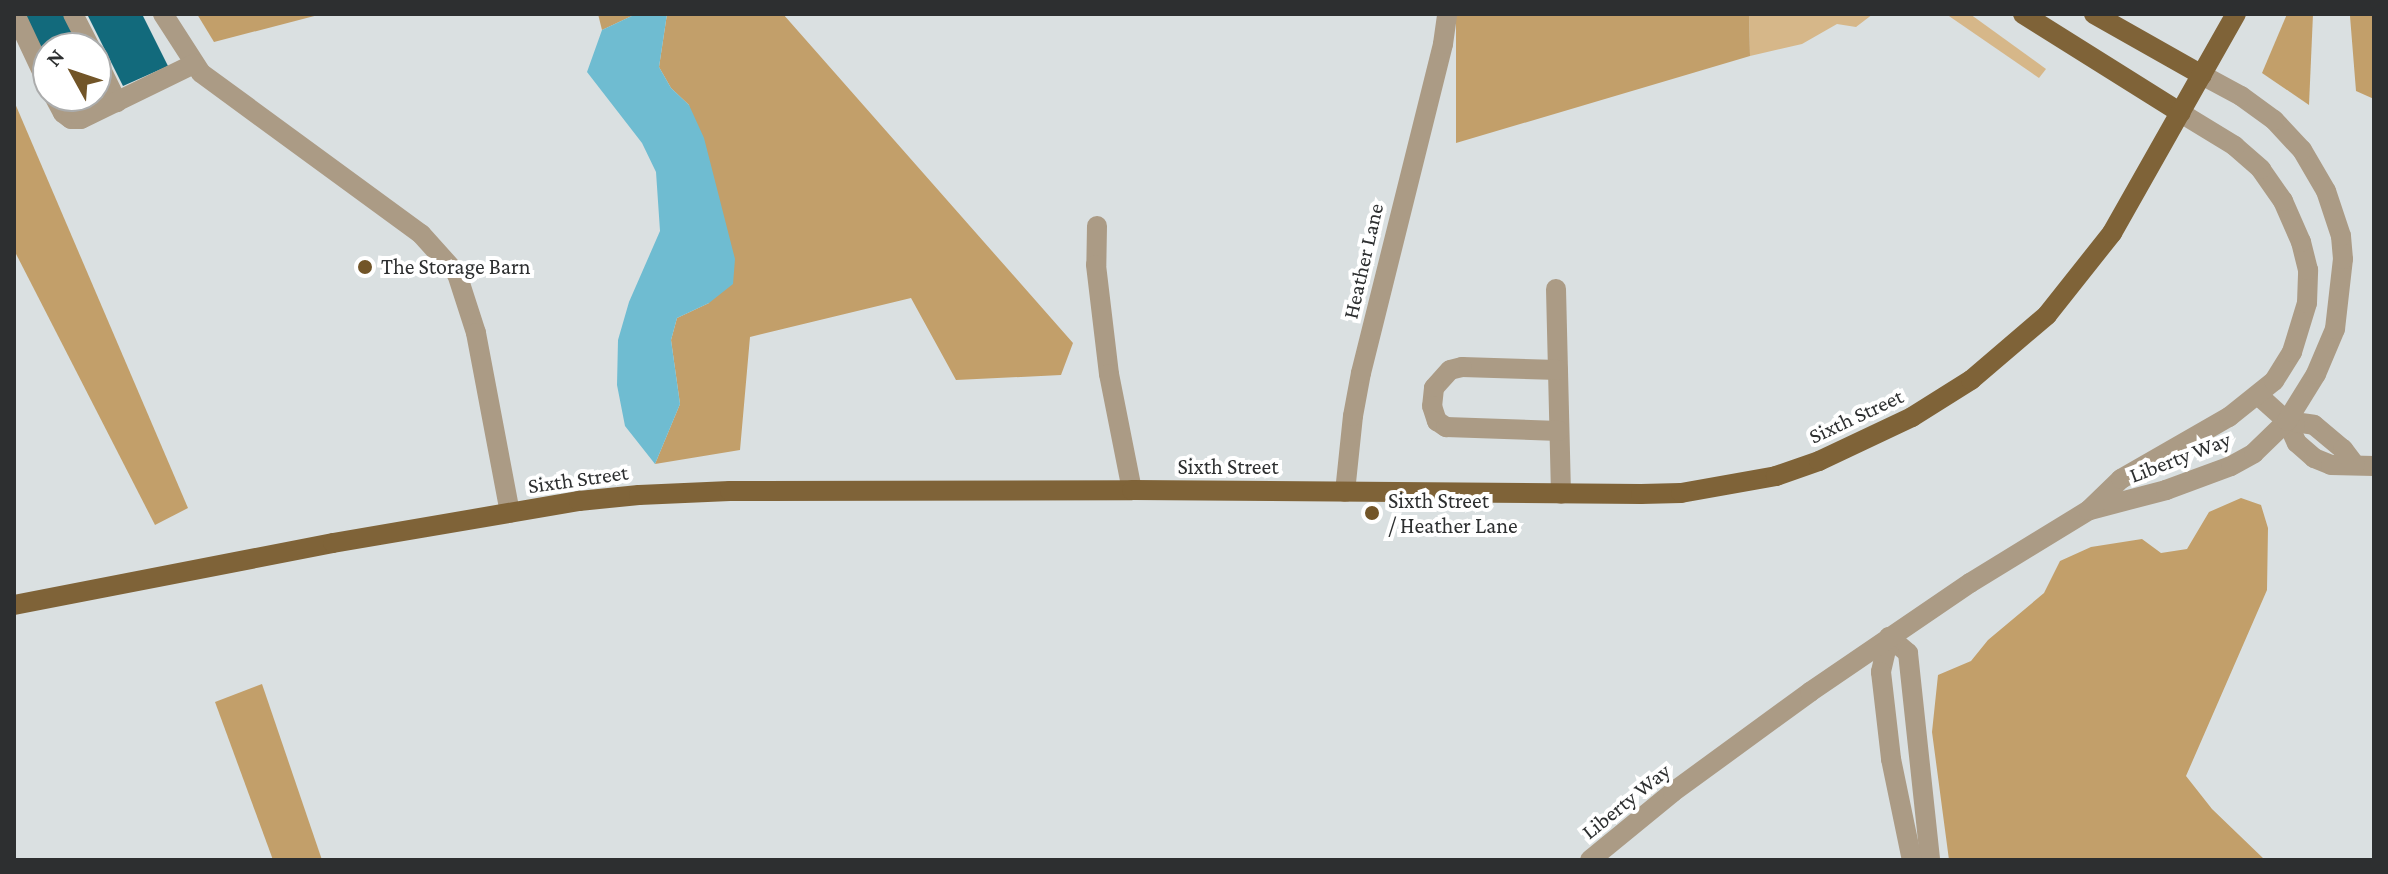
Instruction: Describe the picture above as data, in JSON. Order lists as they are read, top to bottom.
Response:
{
  "streets": {
    "main road": ["Sixth Street"],
    "street": ["Heather Lane", "Liberty Way"]
  },
  "crossings": [
    ["Heather Lane", "Sixth Street"],
    ["Sixth Street", "Liberty Way"]
  ],
  "places": ["The Storage Barn", "Sixth Street / Heather Lane"],
  "north": "top left"
}
